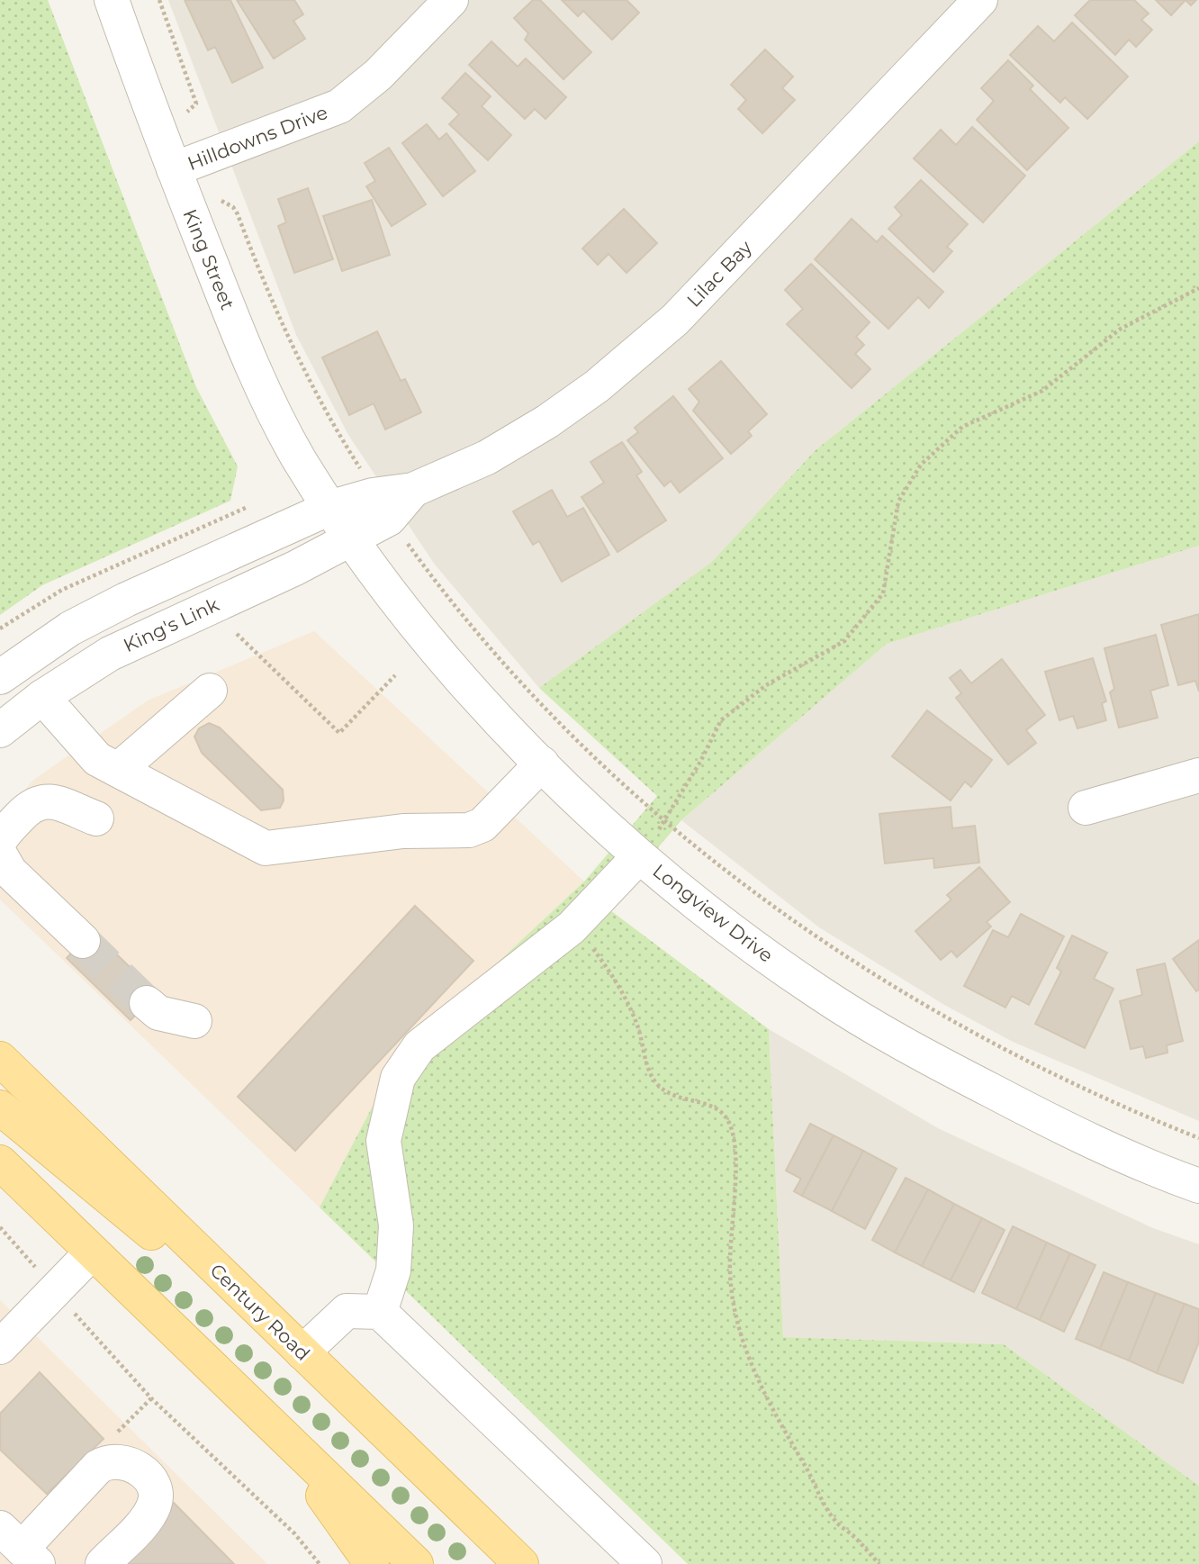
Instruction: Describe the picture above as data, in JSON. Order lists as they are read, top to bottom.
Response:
{
  "streets": {
    "main road": ["Century Road"],
    "street": [
      "Hilldowns Drive",
      "King Street",
      "Lilac Bay",
      "King's Link",
      "Longview Drive"
    ]
  },
  "crossings": [
    ["Hilldowns Drive", "King Street"],
    ["King Street", "Lilac Bay"],
    ["King Street", "Longview Drive"],
    ["Lilac Bay", "King's Link"],
    ["Lilac Bay", "Longview Drive"],
    ["King's Link", "Longview Drive"]
  ]
}
